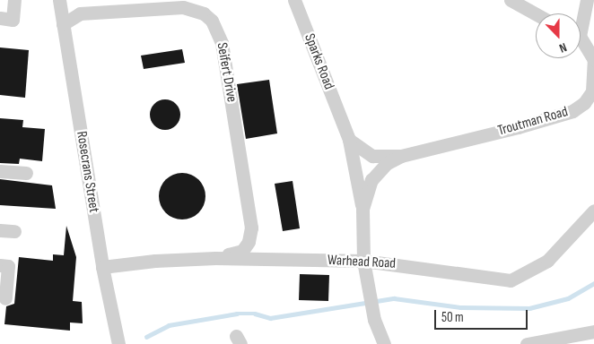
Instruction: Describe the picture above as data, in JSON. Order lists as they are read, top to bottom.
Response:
{
  "streets": {
    "street": [
      "Sparks Road",
      "Seifert Drive",
      "Troutman Road",
      "Rosecrans Street",
      "Warhead Road"
    ]
  },
  "crossings": [
    ["Sparks Road", "Troutman Road"],
    ["Seifert Drive", "Rosecrans Street"],
    ["Seifert Drive", "Warhead Road"],
    ["Troutman Road", "Warhead Road"],
    ["Rosecrans Street", "Warhead Road"]
  ],
  "scale_bar": "50 m",
  "north": "bottom"
}
